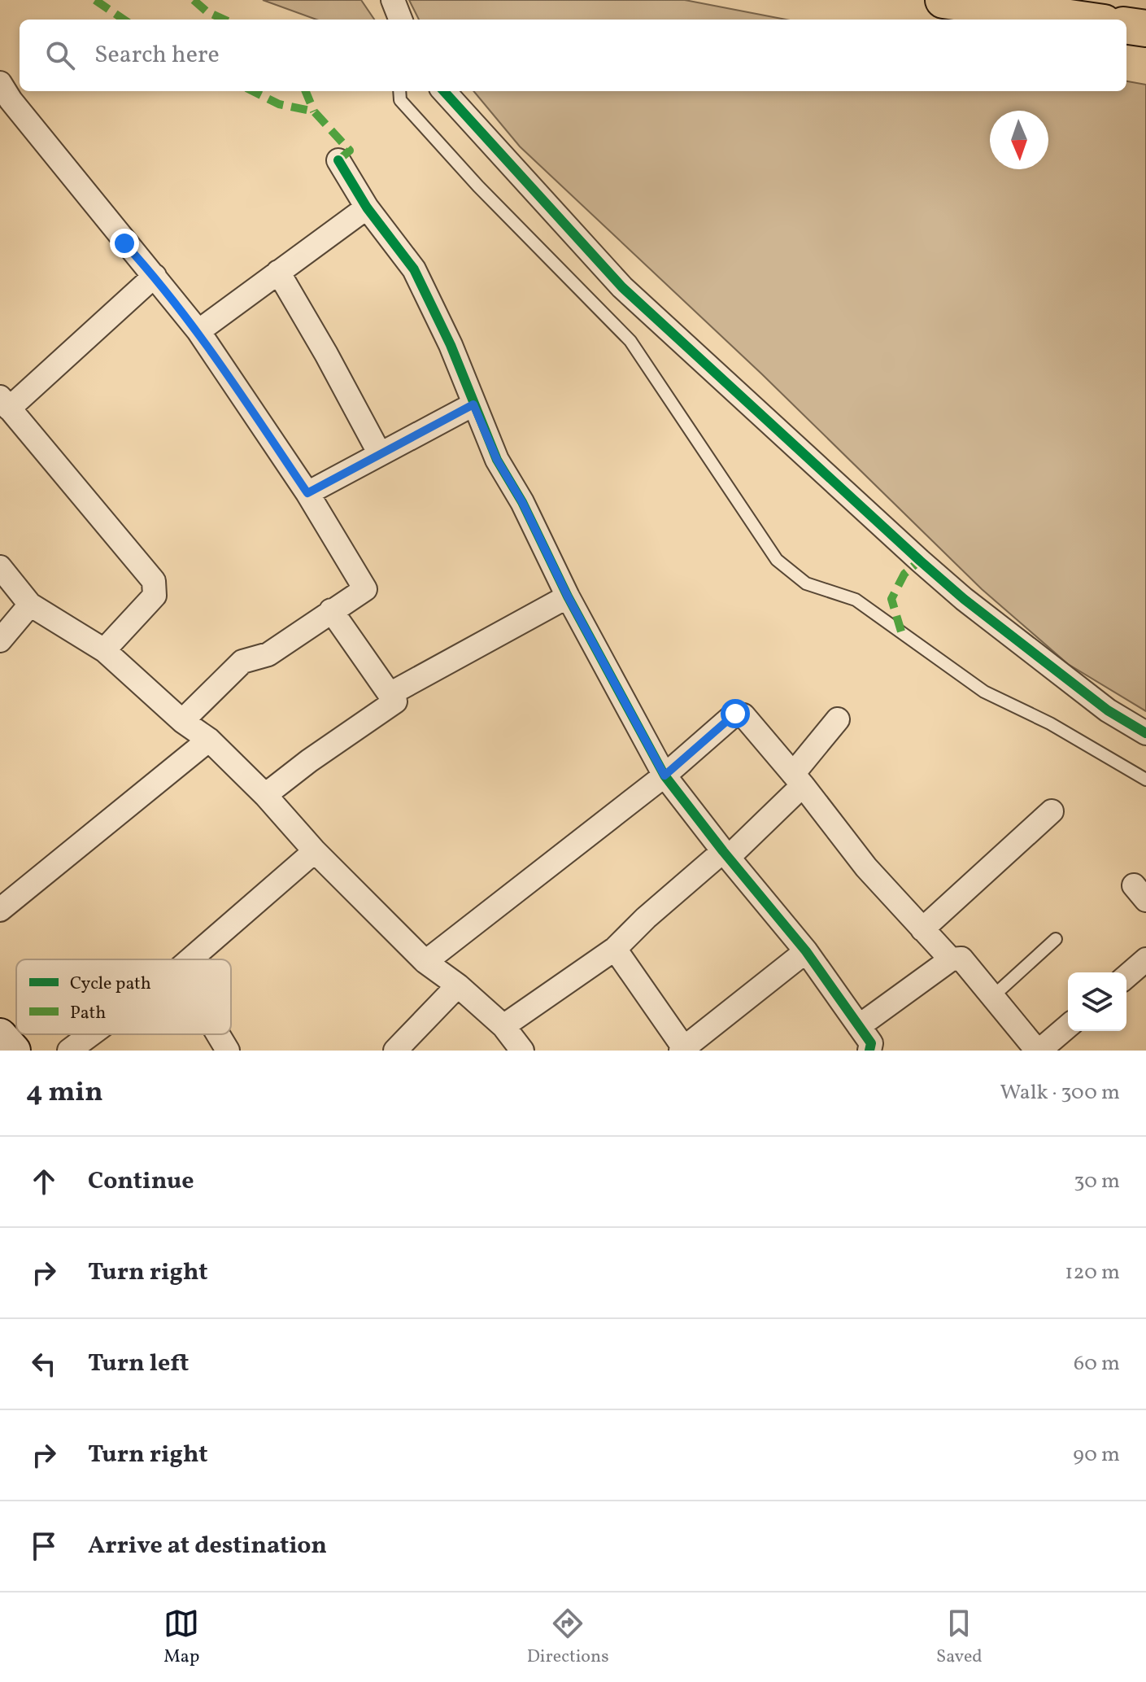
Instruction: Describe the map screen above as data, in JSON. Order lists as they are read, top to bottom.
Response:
{
  "legend": ["Cycle path", "Path"],
  "north": "bottom",
  "page": {
    "search": "Search here",
    "heading": ["4 min", "Walk · 300 m"],
    "list": [
      ["Continue", "30 m"],
      ["Turn right", "120 m"],
      ["Turn left", "60 m"],
      ["Turn right", "90 m"],
      "Arrive at destination"
    ],
    "nav": ["Map", "Directions", "Saved"]
  }
}
